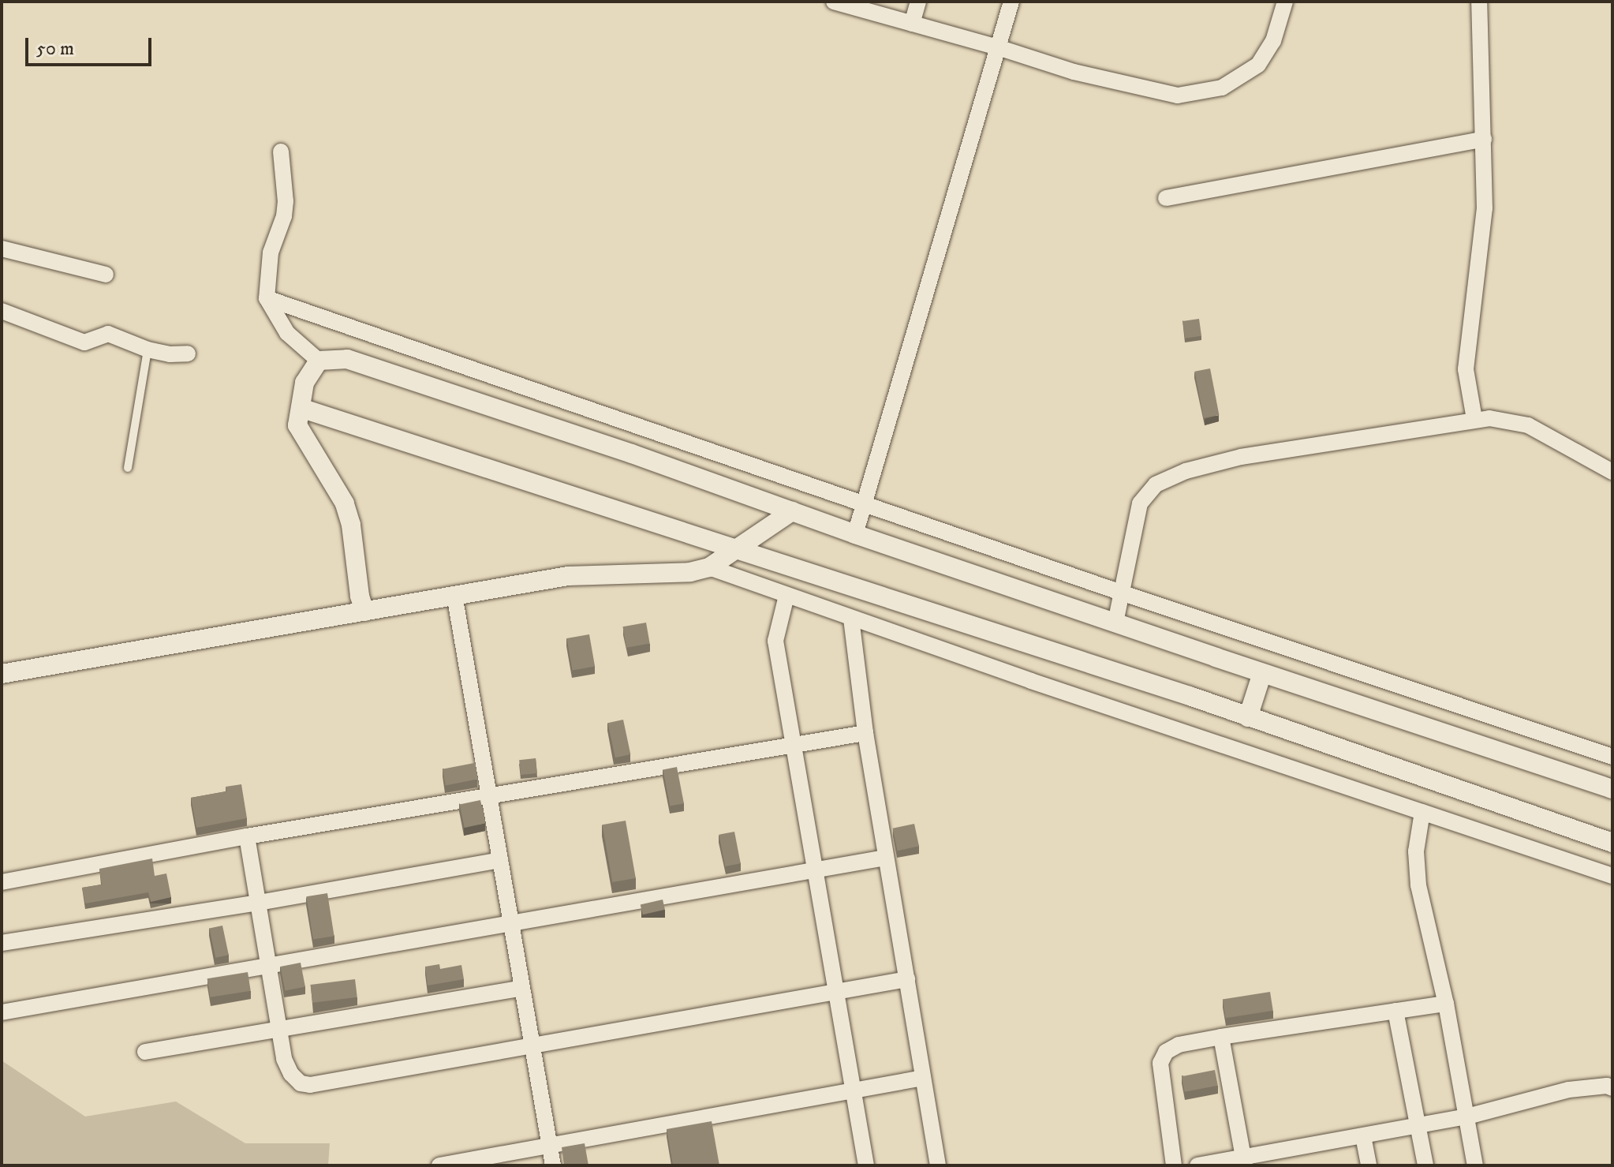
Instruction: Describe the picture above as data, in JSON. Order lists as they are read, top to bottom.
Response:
{
  "scale_bar": "50 m"
}
